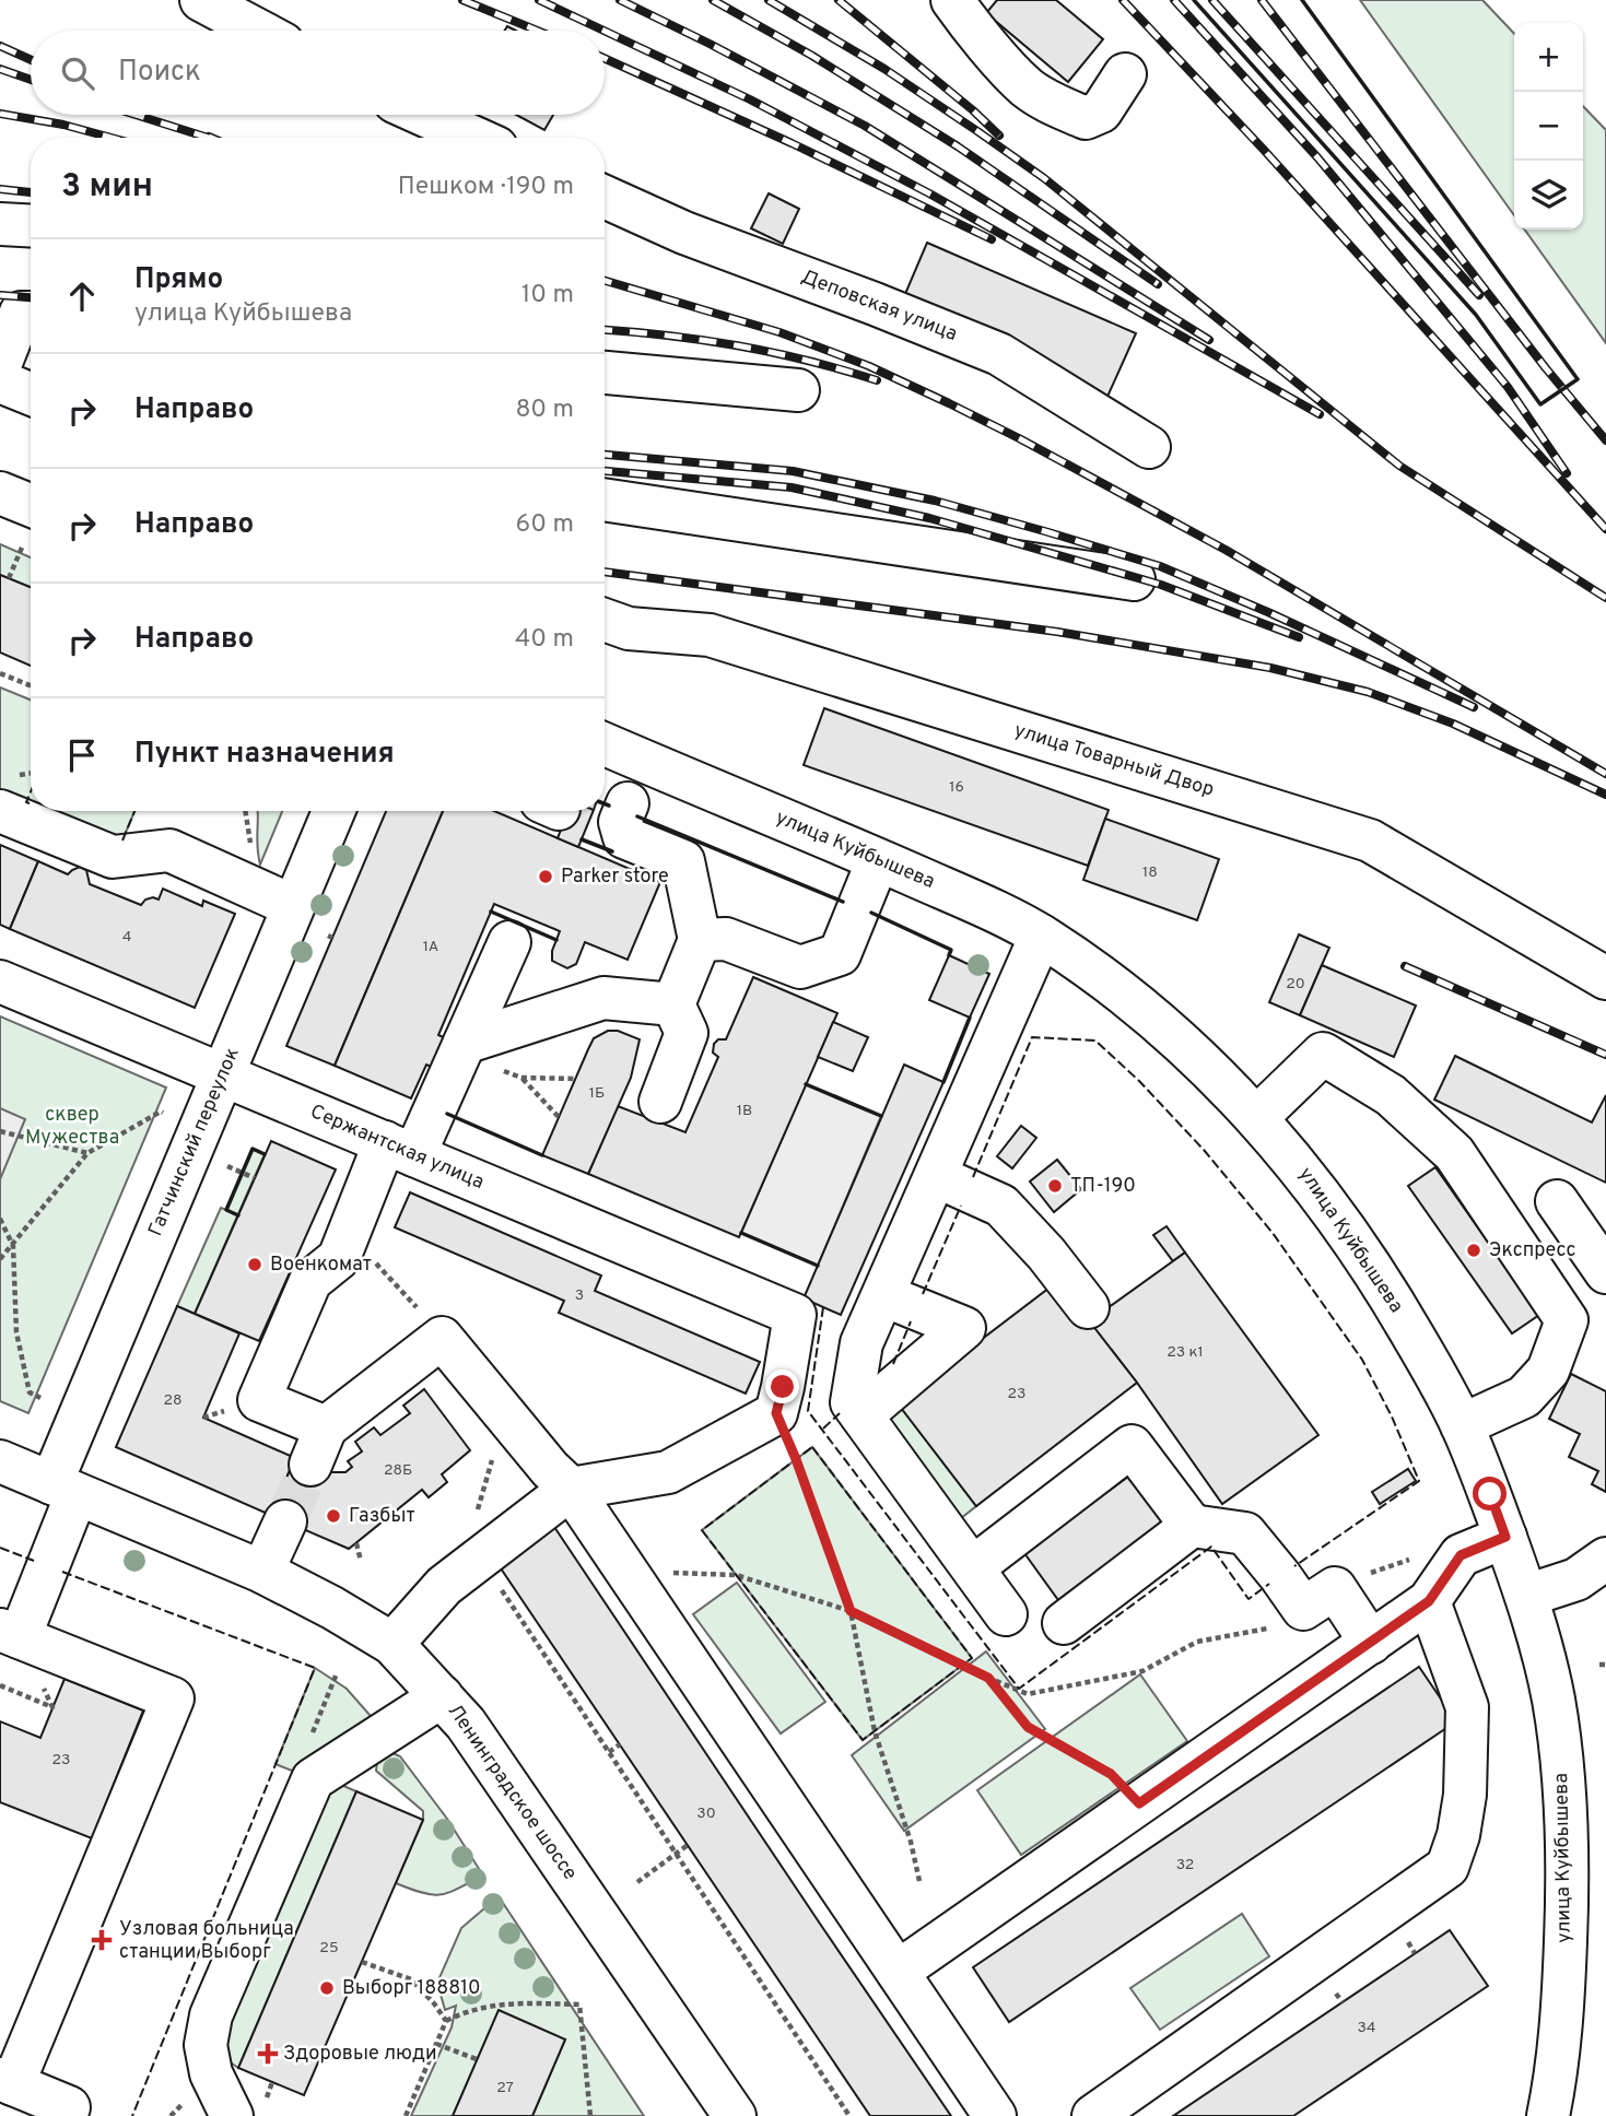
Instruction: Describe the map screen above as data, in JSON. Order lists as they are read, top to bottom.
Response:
{
  "streets": {
    "main road": [
      "Деповская улица",
      "улица Товарный Двор",
      "улица Куйбышева",
      "Гатчинский переулок",
      "Сержантская улица",
      "Ленинградское шоссе"
    ]
  },
  "crossings": [
    ["Гатчинский переулок", "Сержантская улица"],
    ["Гатчинский переулок", "Ленинградское шоссе"]
  ],
  "parks": ["сквер Мужества"],
  "places": {
    "other": [
      "Parker store",
      "ТП-190",
      "Экспресс",
      "Военкомат",
      "Газбыт",
      "Выборг 188810"
    ],
    "health": ["Узловая больница станции Выборг", "Здоровые люди"]
  },
  "house_numbers": [
    "16",
    "18",
    "4",
    "1А",
    "20",
    "1Б",
    "1В",
    "3",
    "23 к1",
    "23",
    "28",
    "28Б",
    "23",
    "30",
    "32",
    "25",
    "34",
    "27"
  ],
  "page": {
    "map_buttons": ["+", "−"],
    "search": "Поиск",
    "heading": ["3 мин", "Пешком · 190 m"],
    "list": [
      ["Прямо", "улица Куйбышева", "10 m"],
      ["Направо", "80 m"],
      ["Направо", "60 m"],
      ["Направо", "40 m"],
      "Пункт назначения"
    ]
  }
}
